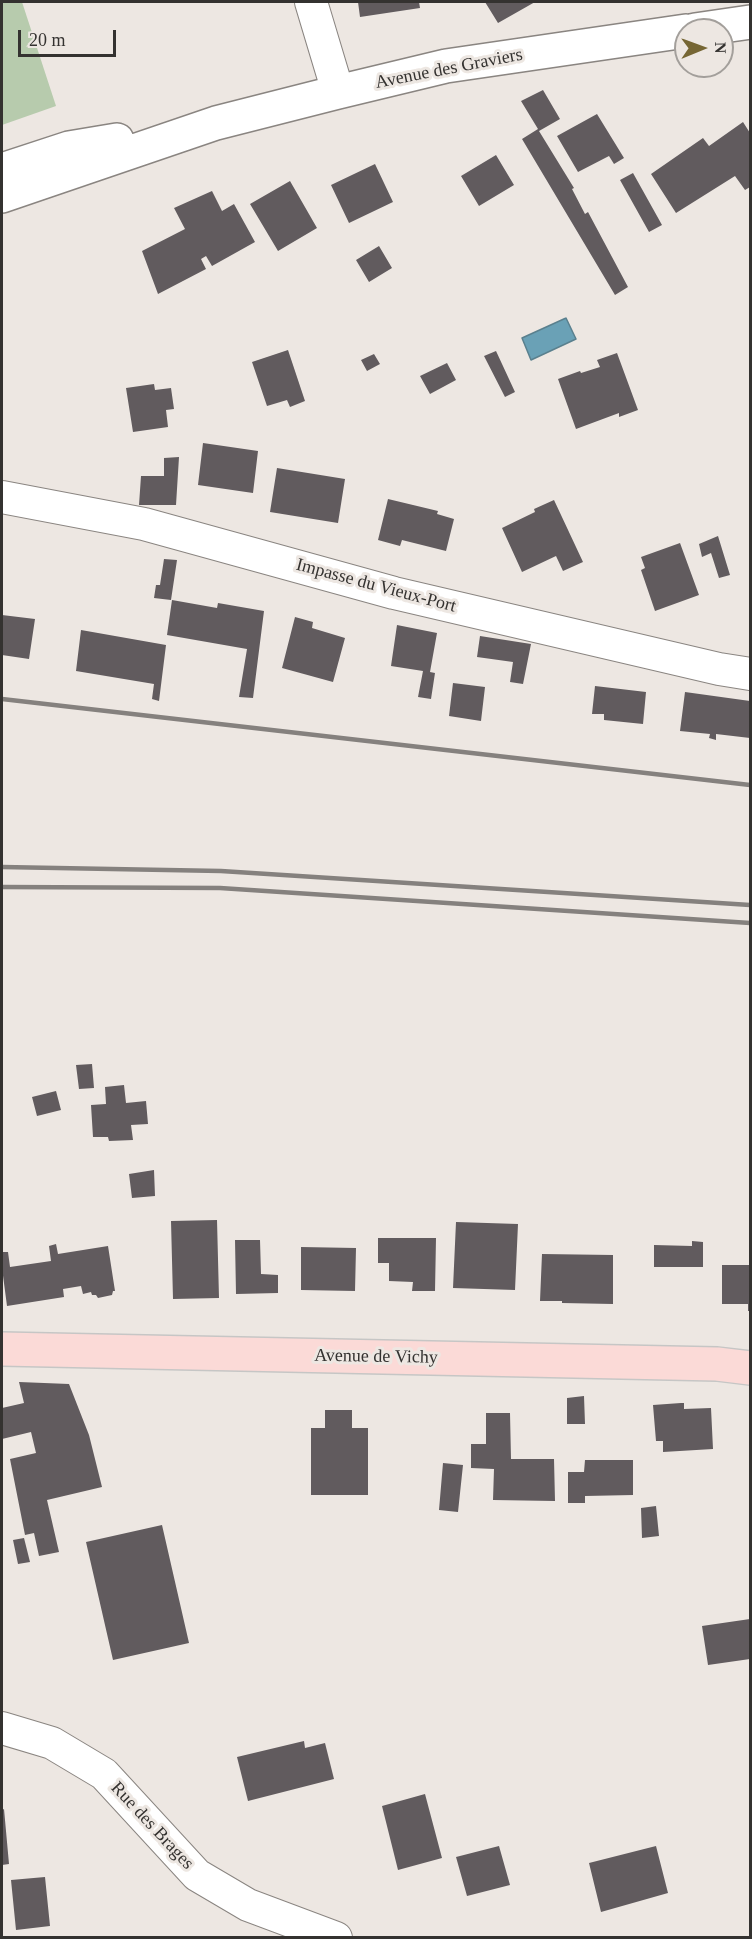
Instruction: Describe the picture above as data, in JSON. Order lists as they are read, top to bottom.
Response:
{
  "streets": {
    "main road": ["Avenue de Vichy"],
    "street": ["Avenue des Graviers", "Impasse du Vieux-Port", "Rue des Brages"]
  },
  "scale_bar": "20 m",
  "north": "right"
}
